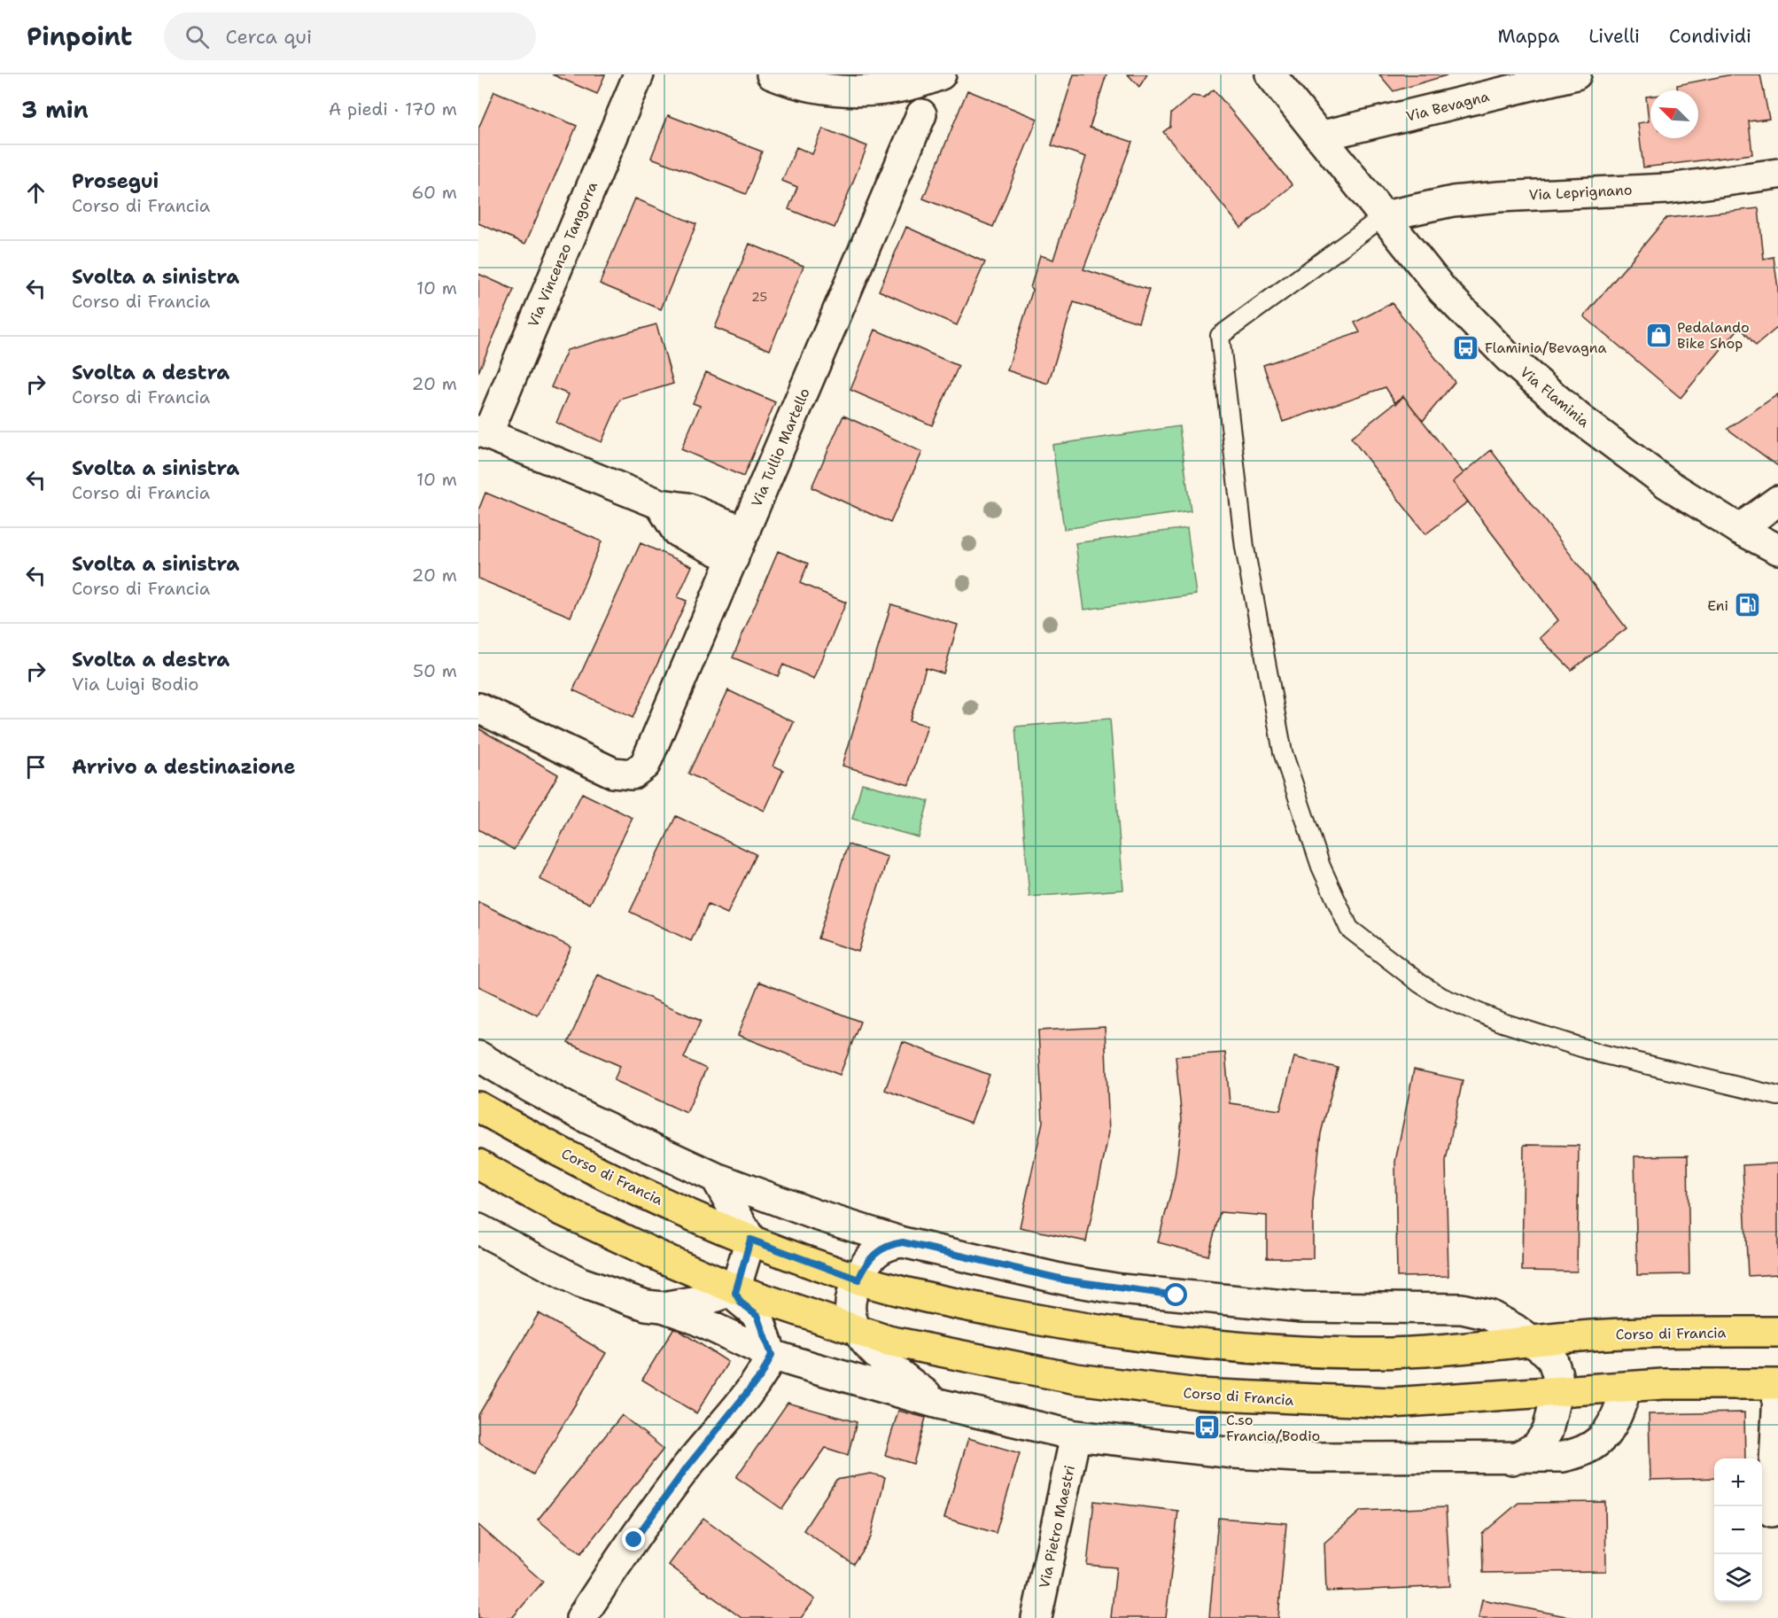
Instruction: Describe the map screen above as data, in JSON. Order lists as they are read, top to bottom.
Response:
{
  "streets": {
    "main road": ["Corso di Francia"],
    "street": [
      "Via Bevagna",
      "Via Leprignano",
      "Via Vincenzo Tangorra",
      "Via Flaminia",
      "Via Tullio Martello",
      "Via Pietro Maestri"
    ]
  },
  "crossings": [
    ["Via Bevagna", "Via Flaminia"],
    ["Via Leprignano", "Via Flaminia"],
    ["Corso di Francia", "Via Pietro Maestri"]
  ],
  "places": {
    "shop": ["Pedalando Bike Shop"],
    "bus stop": ["Flaminia/Bevagna", "C.so Francia/Bodio"],
    "fuel station": ["Eni"]
  },
  "house_numbers": ["25"],
  "north": "top left",
  "page": {
    "header": "Pinpoint",
    "search": "Cerca qui",
    "nav": ["Mappa", "Livelli", "Condividi"],
    "heading": ["3 min", "A piedi · 170 m"],
    "list": [
      ["Prosegui", "Corso di Francia", "60 m"],
      ["Svolta a sinistra", "Corso di Francia", "10 m"],
      ["Svolta a destra", "Corso di Francia", "20 m"],
      ["Svolta a sinistra", "Corso di Francia", "10 m"],
      ["Svolta a sinistra", "Corso di Francia", "20 m"],
      ["Svolta a destra", "Via Luigi Bodio", "50 m"],
      "Arrivo a destinazione"
    ],
    "map_buttons": ["+", "−"]
  }
}
